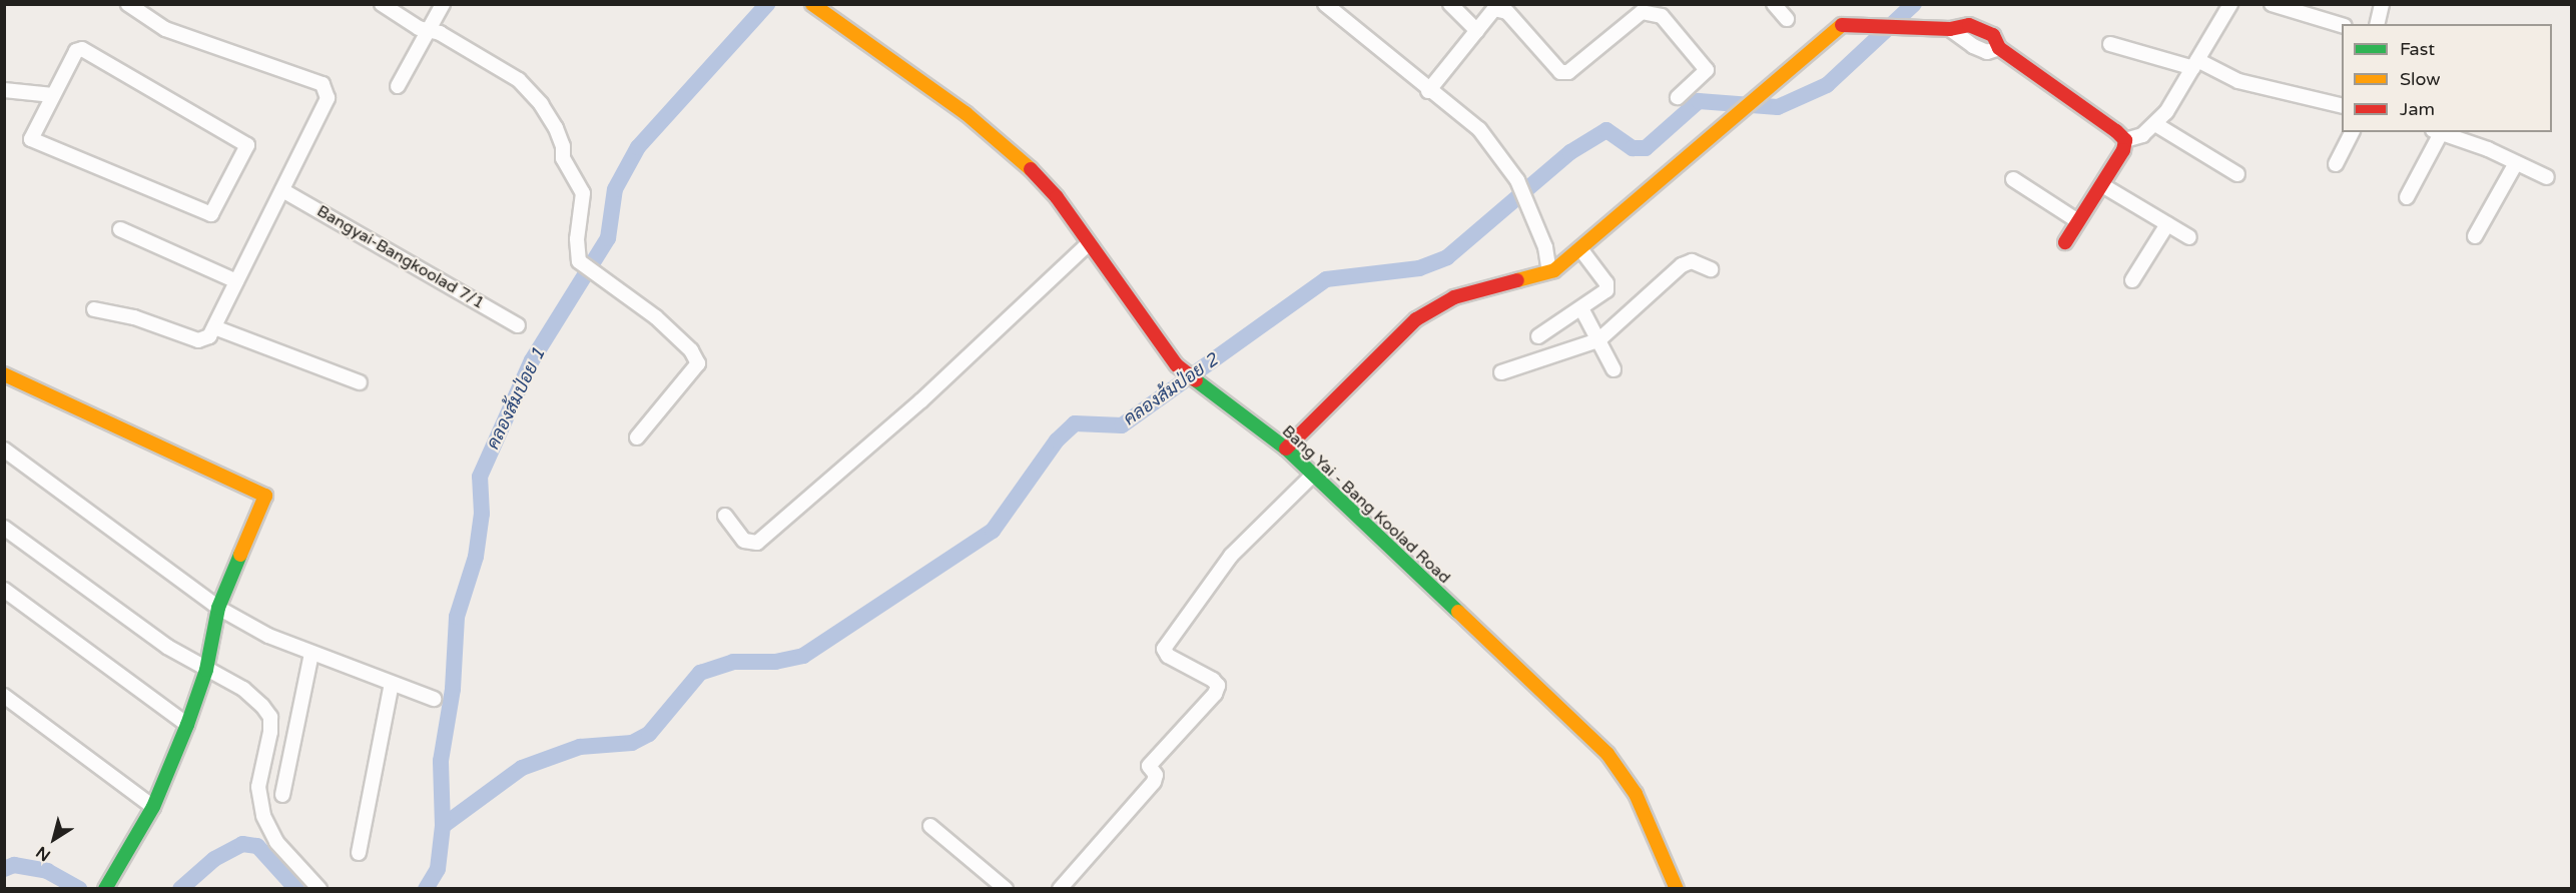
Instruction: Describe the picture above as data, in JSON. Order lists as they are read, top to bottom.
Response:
{
  "streets": {
    "street": ["Bangyai-Bangkoolad 7/1", "Bang Yai - Bang Koolad Road"]
  },
  "water": ["คลองส้มป่อย 2", "คลองส้มป่อย 1"],
  "legend": ["Fast", "Slow", "Jam"],
  "north": "bottom left"
}
